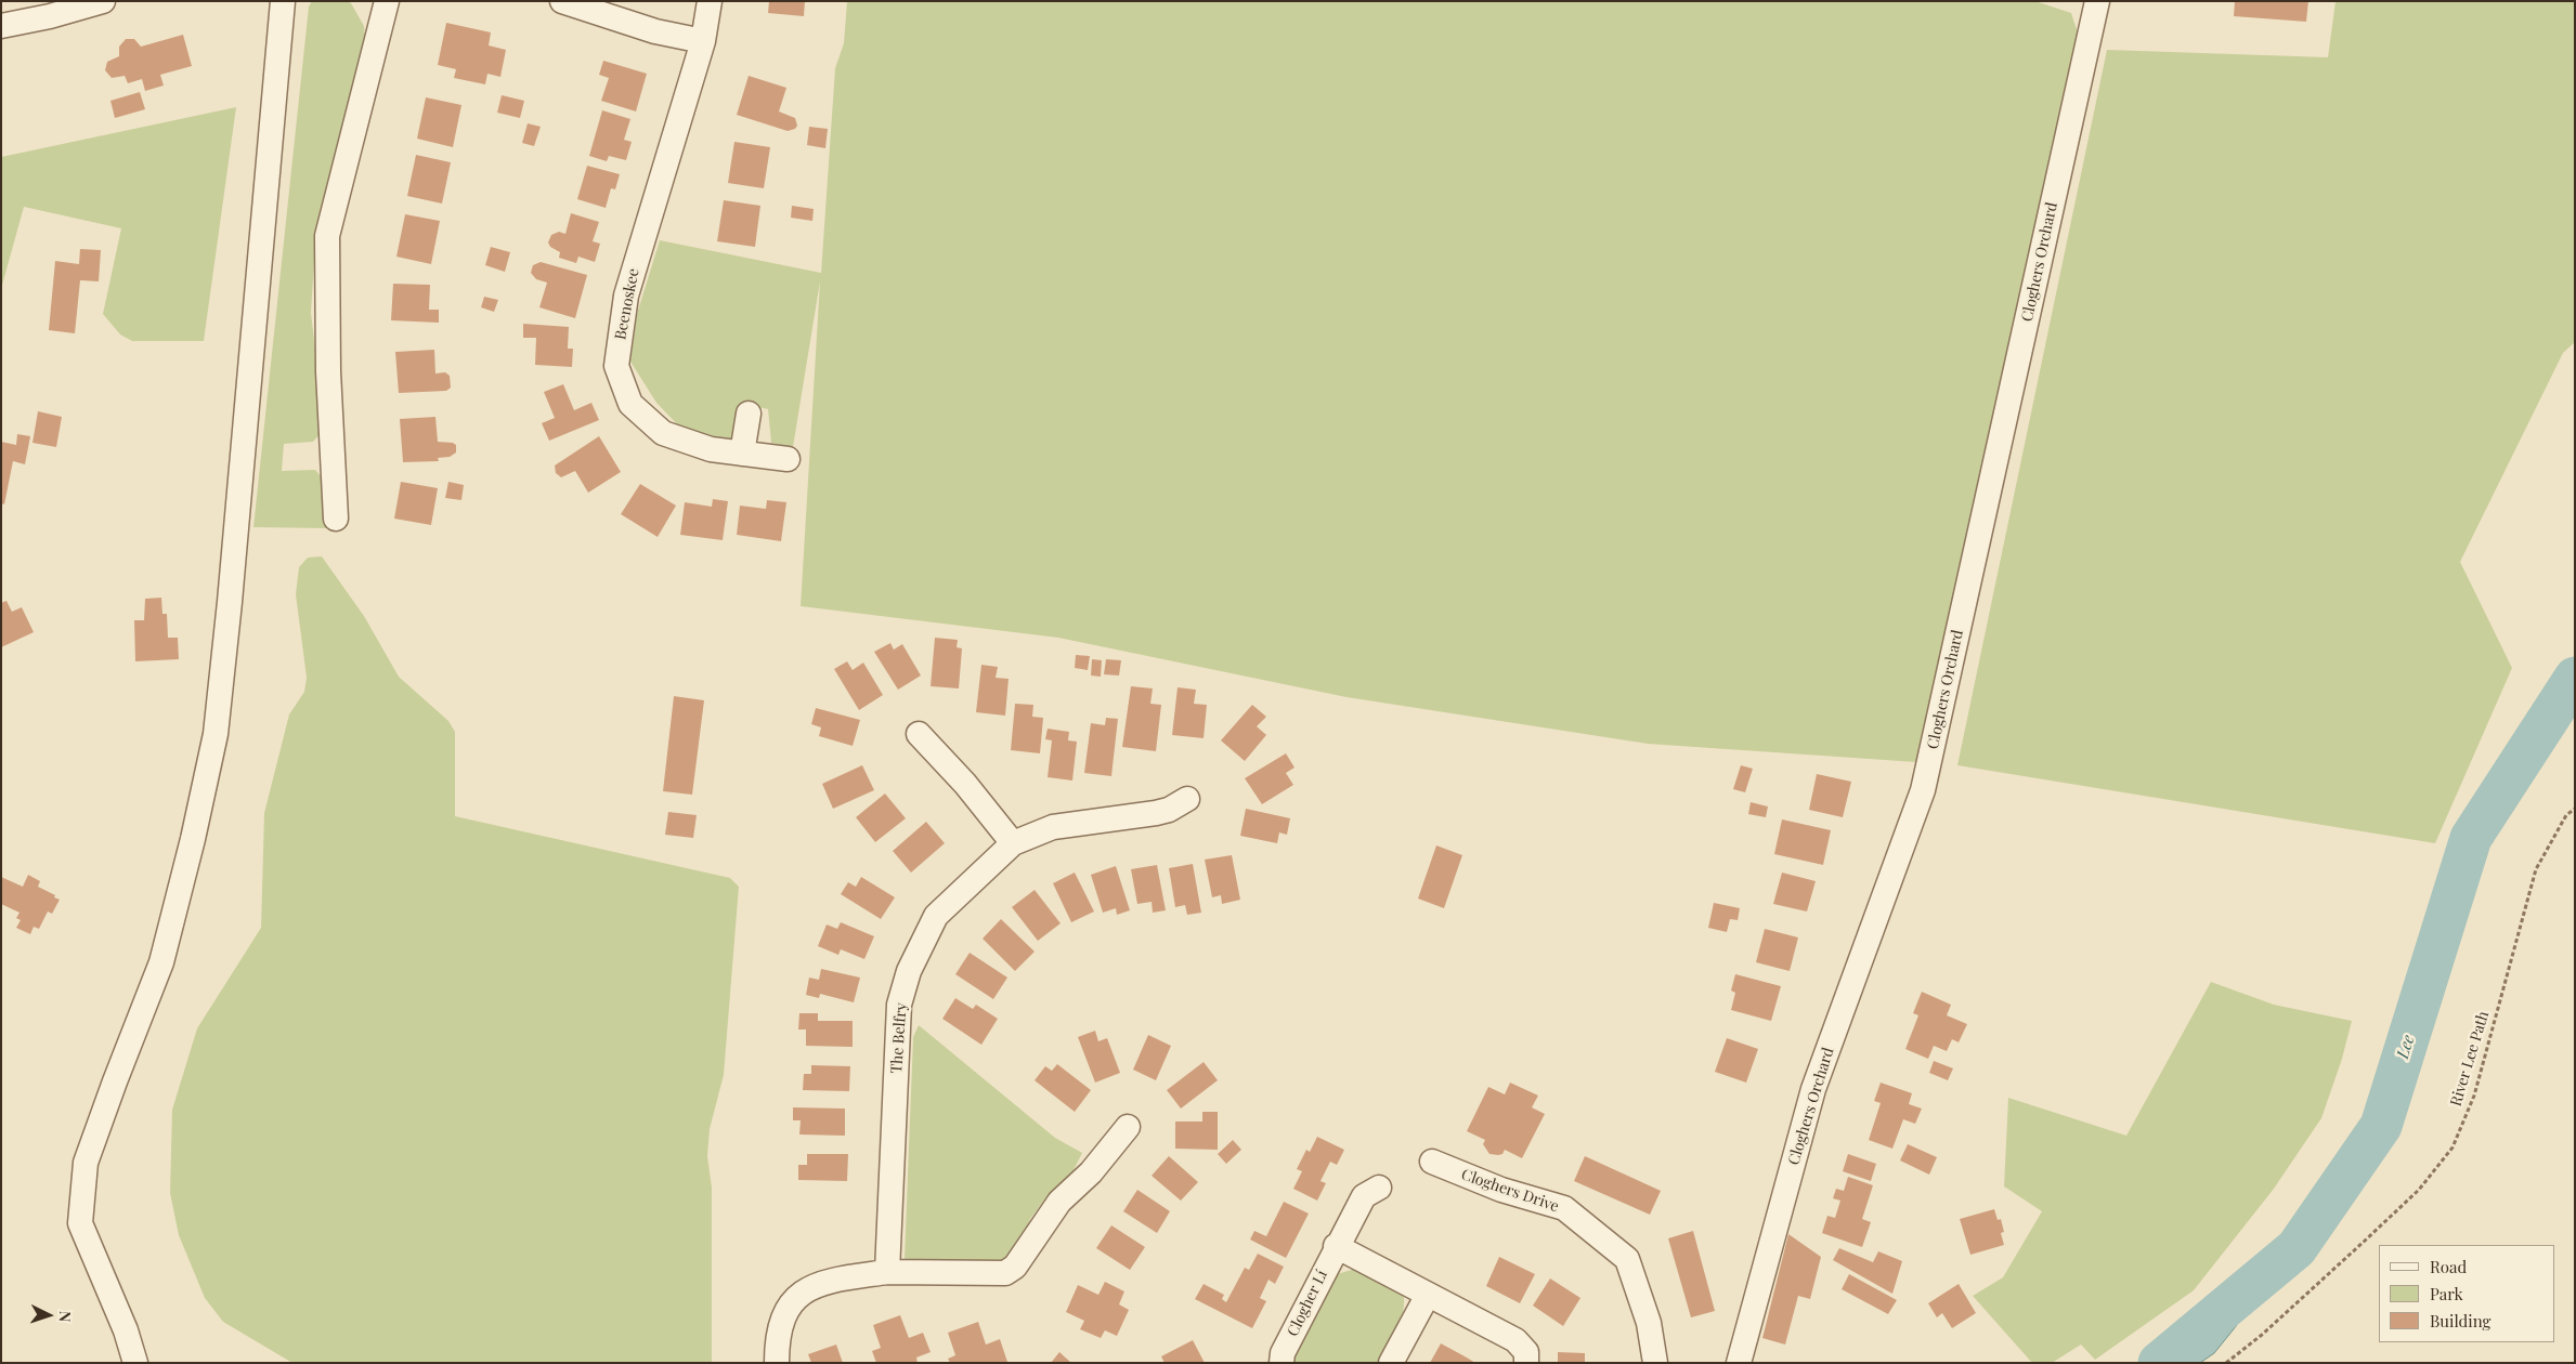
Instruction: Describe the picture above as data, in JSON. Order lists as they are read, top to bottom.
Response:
{
  "streets": {
    "street": [
      "Cloghers Orchard",
      "Beenoskee",
      "The Belfry",
      "Cloghers Drive",
      "Clogher Lí"
    ],
    "path": ["River Lee Path"]
  },
  "water": ["Lee"],
  "legend": ["Road", "Park", "Building"],
  "north": "right"
}
